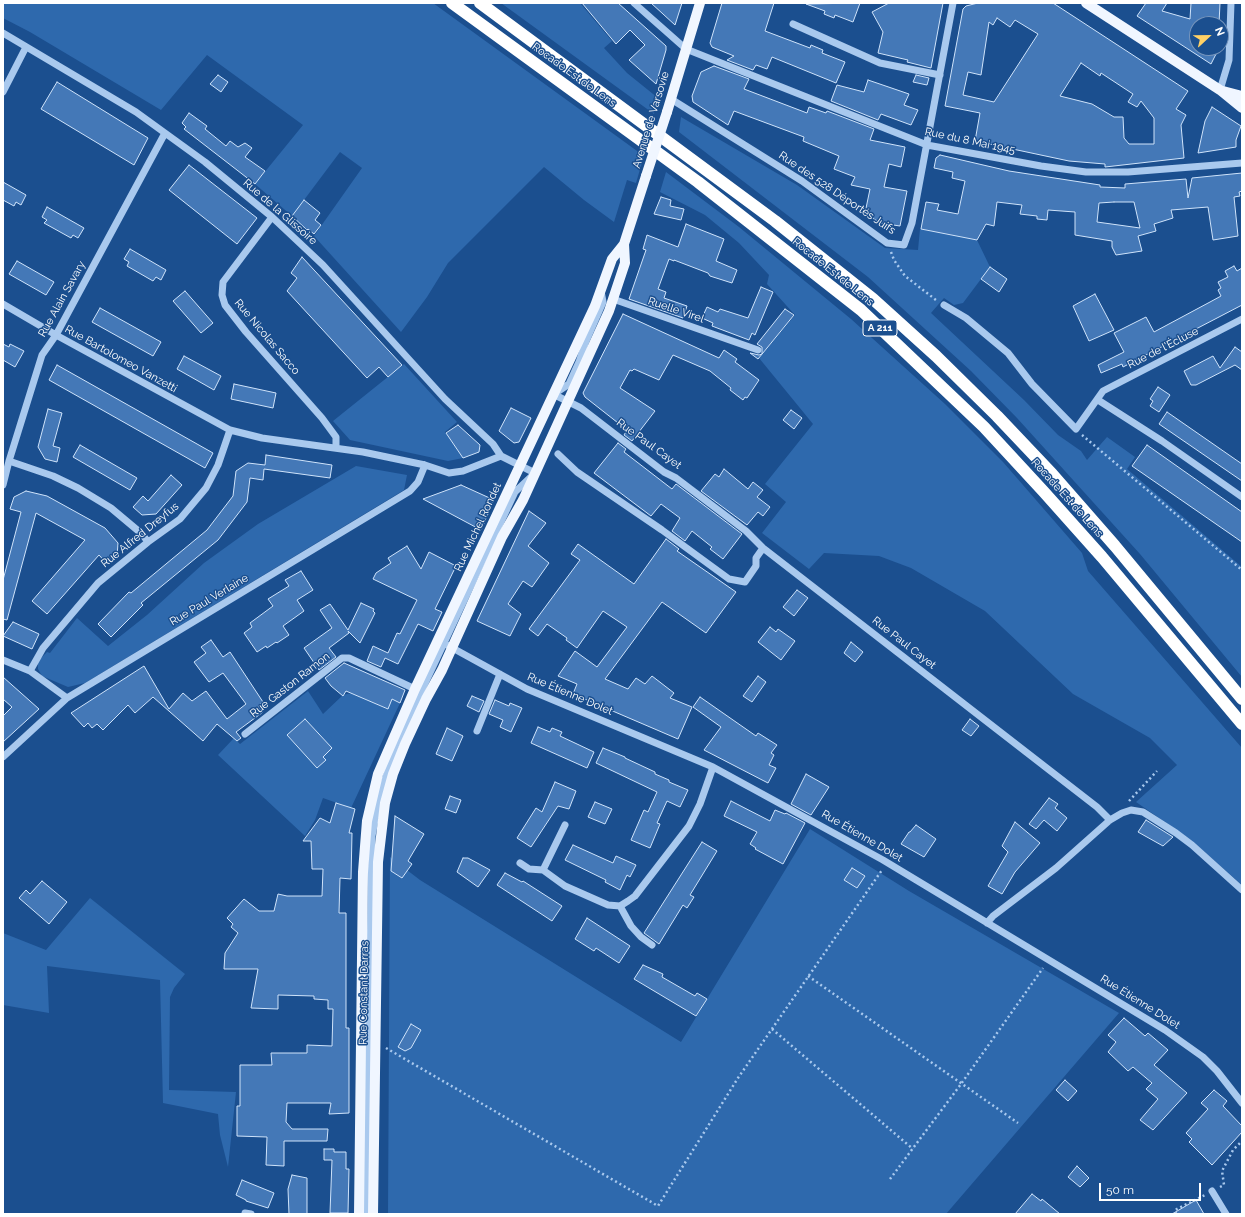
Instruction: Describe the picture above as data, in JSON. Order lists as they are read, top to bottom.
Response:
{
  "streets": {
    "highway": ["Rocade Est de Lens", "A 211"],
    "main road": ["Avenue de Varsovie", "Rue Michel Rondet", "Rue Constant Darras"],
    "street": [
      "Rue du 8 Mai 1945",
      "Rue des 528 Déportés Juifs",
      "Rue de la Glissoire",
      "Rue Alain Savary",
      "Ruelle Virel",
      "Rue Nicolas Sacco",
      "Rue de l'Écluse",
      "Rue Bartolomeo Vanzetti",
      "Rue Paul Cayet",
      "Rue Alfred Dreyfus",
      "Rue Paul Verlaine",
      "Rue Gaston Ramon",
      "Rue Étienne Dolet"
    ]
  },
  "crossings": [
    ["Avenue de Varsovie", "Rue du 8 Mai 1945"],
    ["Avenue de Varsovie", "Rue des 528 Déportés Juifs"],
    ["Avenue de Varsovie", "Ruelle Virel"],
    ["Avenue de Varsovie", "Rue Michel Rondet"],
    ["Rue du 8 Mai 1945", "Rue des 528 Déportés Juifs"],
    ["Rue de la Glissoire", "Rue Alain Savary"],
    ["Rue de la Glissoire", "Rue Nicolas Sacco"],
    ["Rue Alain Savary", "Rue Bartolomeo Vanzetti"],
    ["Ruelle Virel", "Rue Michel Rondet"],
    ["Rue Bartolomeo Vanzetti", "Rue Alfred Dreyfus"],
    ["Rue Paul Cayet", "Rue Michel Rondet"],
    ["Rue Michel Rondet", "Rue Gaston Ramon"],
    ["Rue Michel Rondet", "Rue Étienne Dolet"],
    ["Rue Michel Rondet", "Rue Constant Darras"]
  ],
  "scale_bar": "50 m",
  "north": "right"
}
